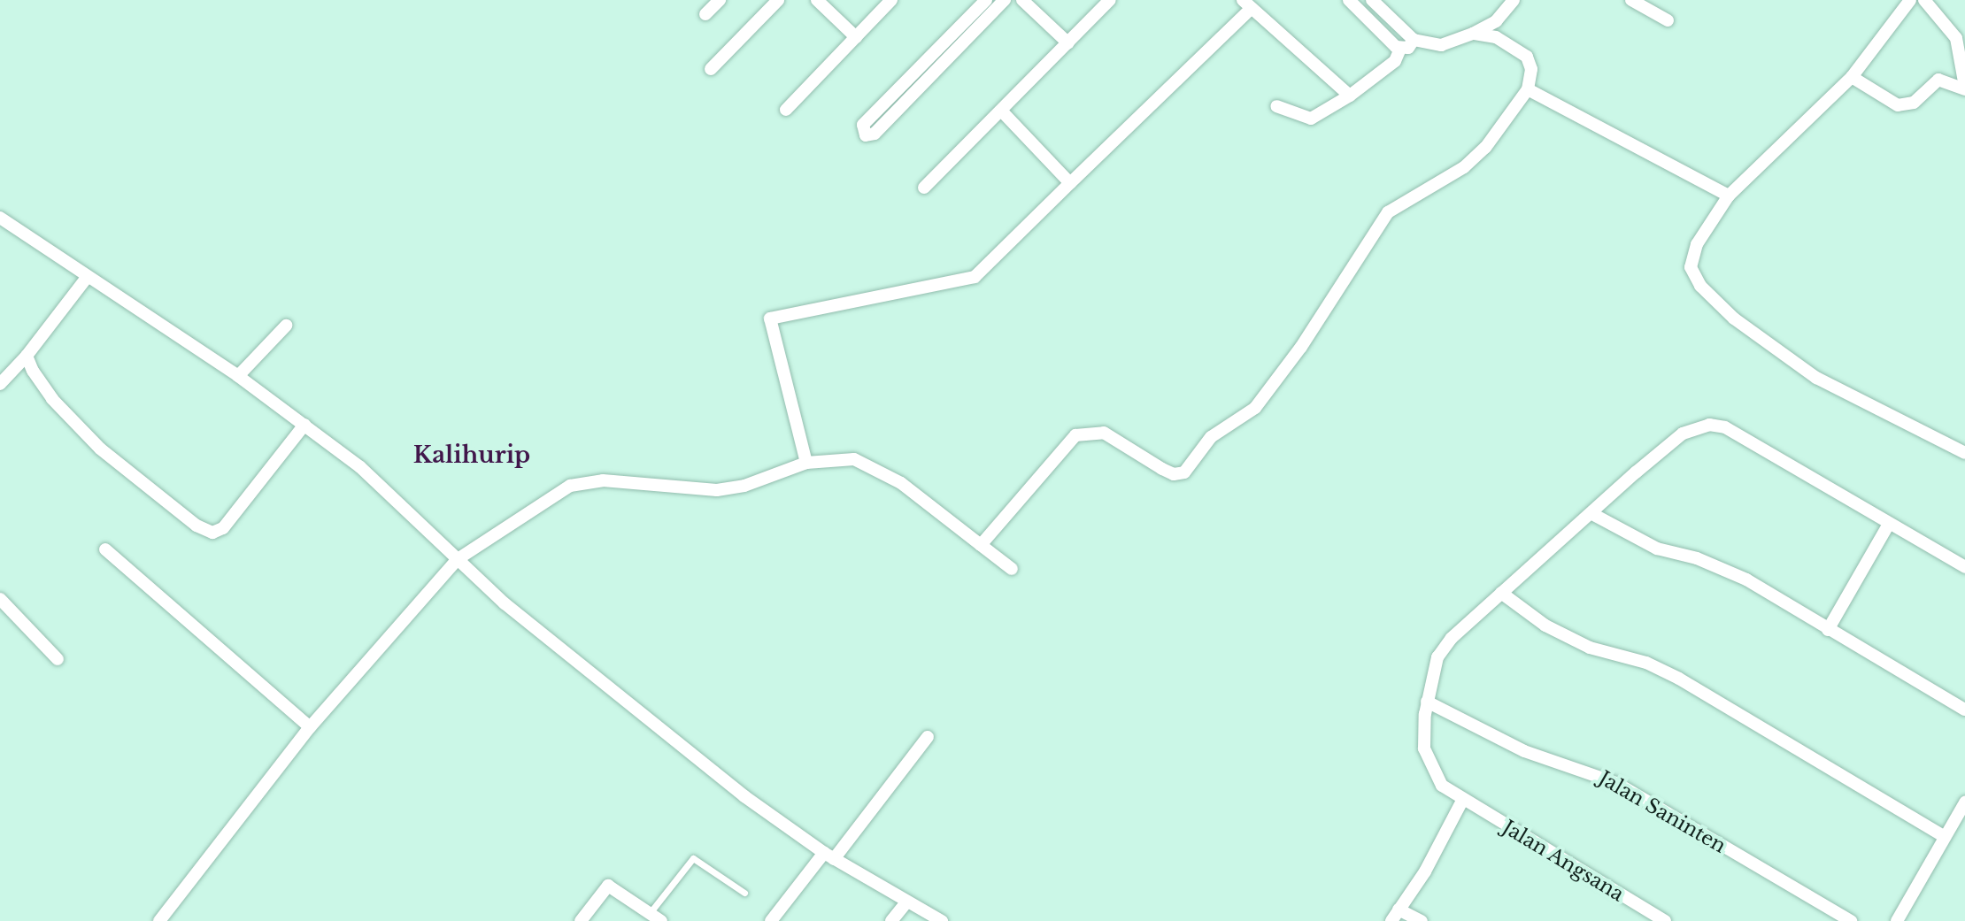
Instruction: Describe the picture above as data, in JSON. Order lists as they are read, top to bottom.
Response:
{
  "streets": {
    "street": ["Jalan Saninten", "Jalan Angsana"]
  },
  "crossings": [
    ["Jalan Saninten", "Jalan Angsana"]
  ],
  "districts": ["Kalihurip"]
}
